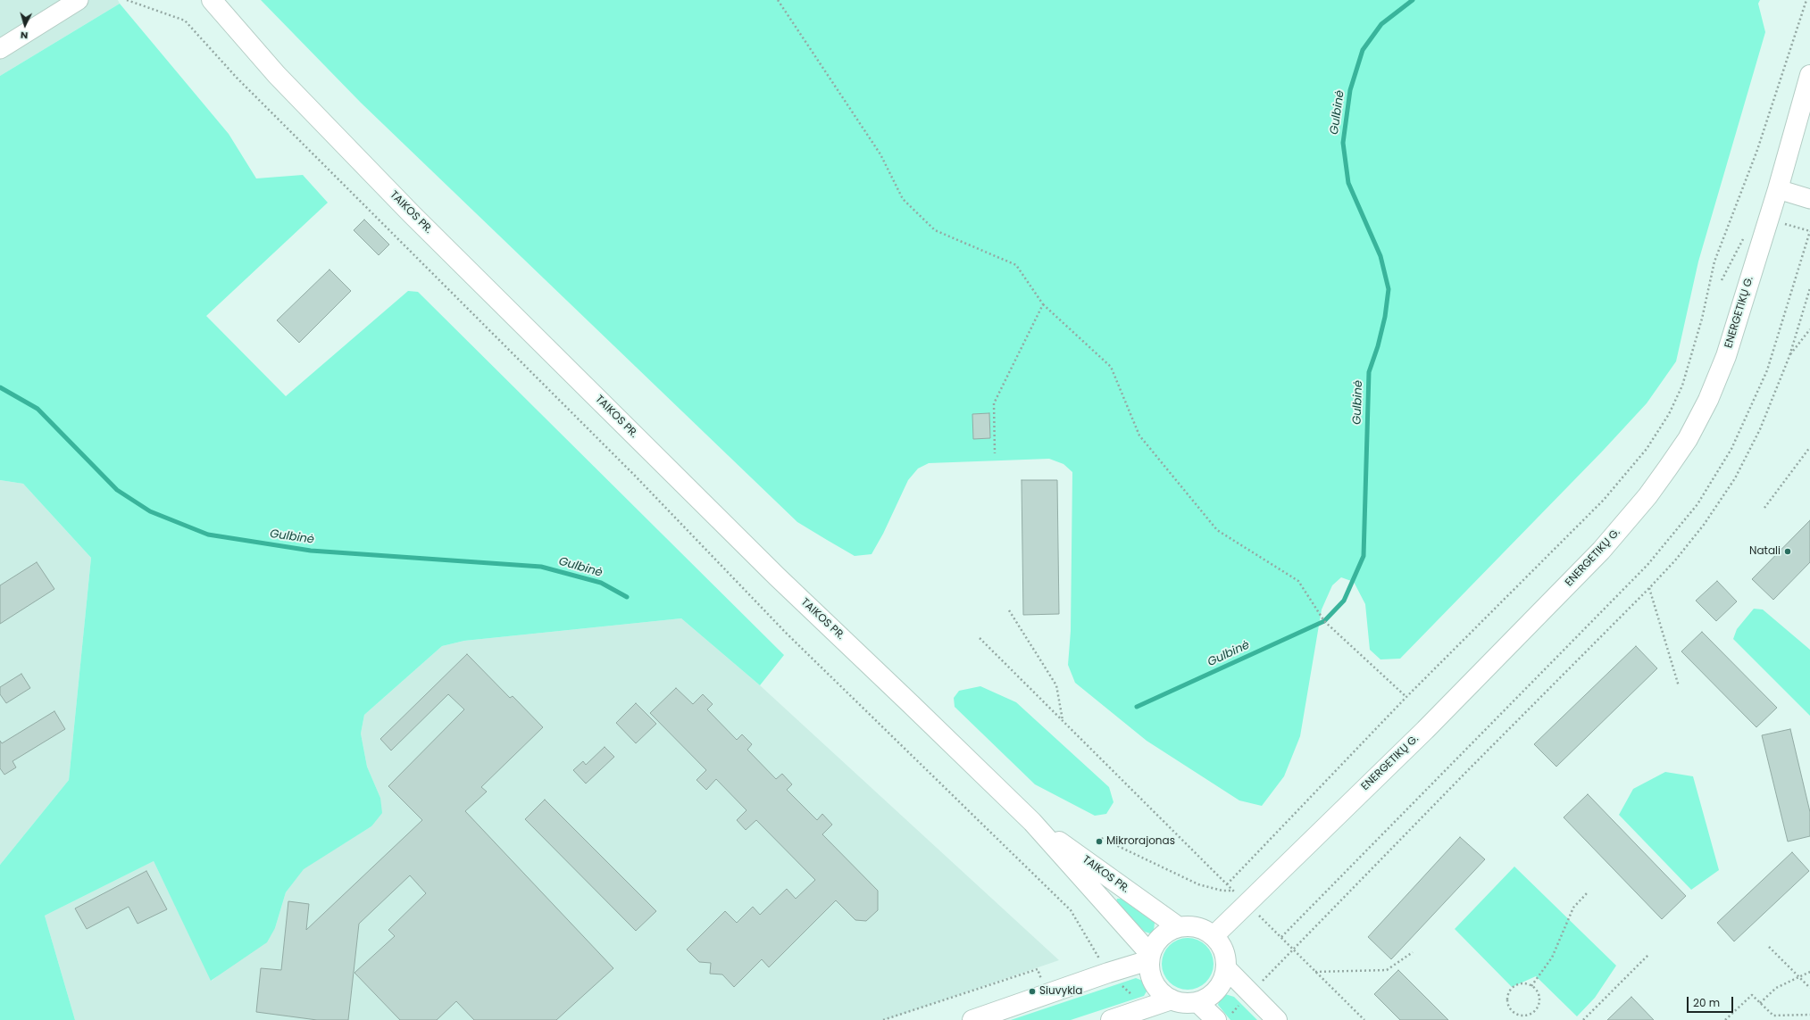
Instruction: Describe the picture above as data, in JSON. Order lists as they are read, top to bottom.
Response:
{
  "streets": {
    "main road": ["TAIKOS PR.", "ENERGETIKŲ G."]
  },
  "crossings": [
    ["TAIKOS PR.", "ENERGETIKŲ G."]
  ],
  "water": ["Gulbinė"],
  "places": ["Natali", "Mikrorajonas", "Siuvykla"],
  "scale_bar": "20 m",
  "north": "bottom"
}
